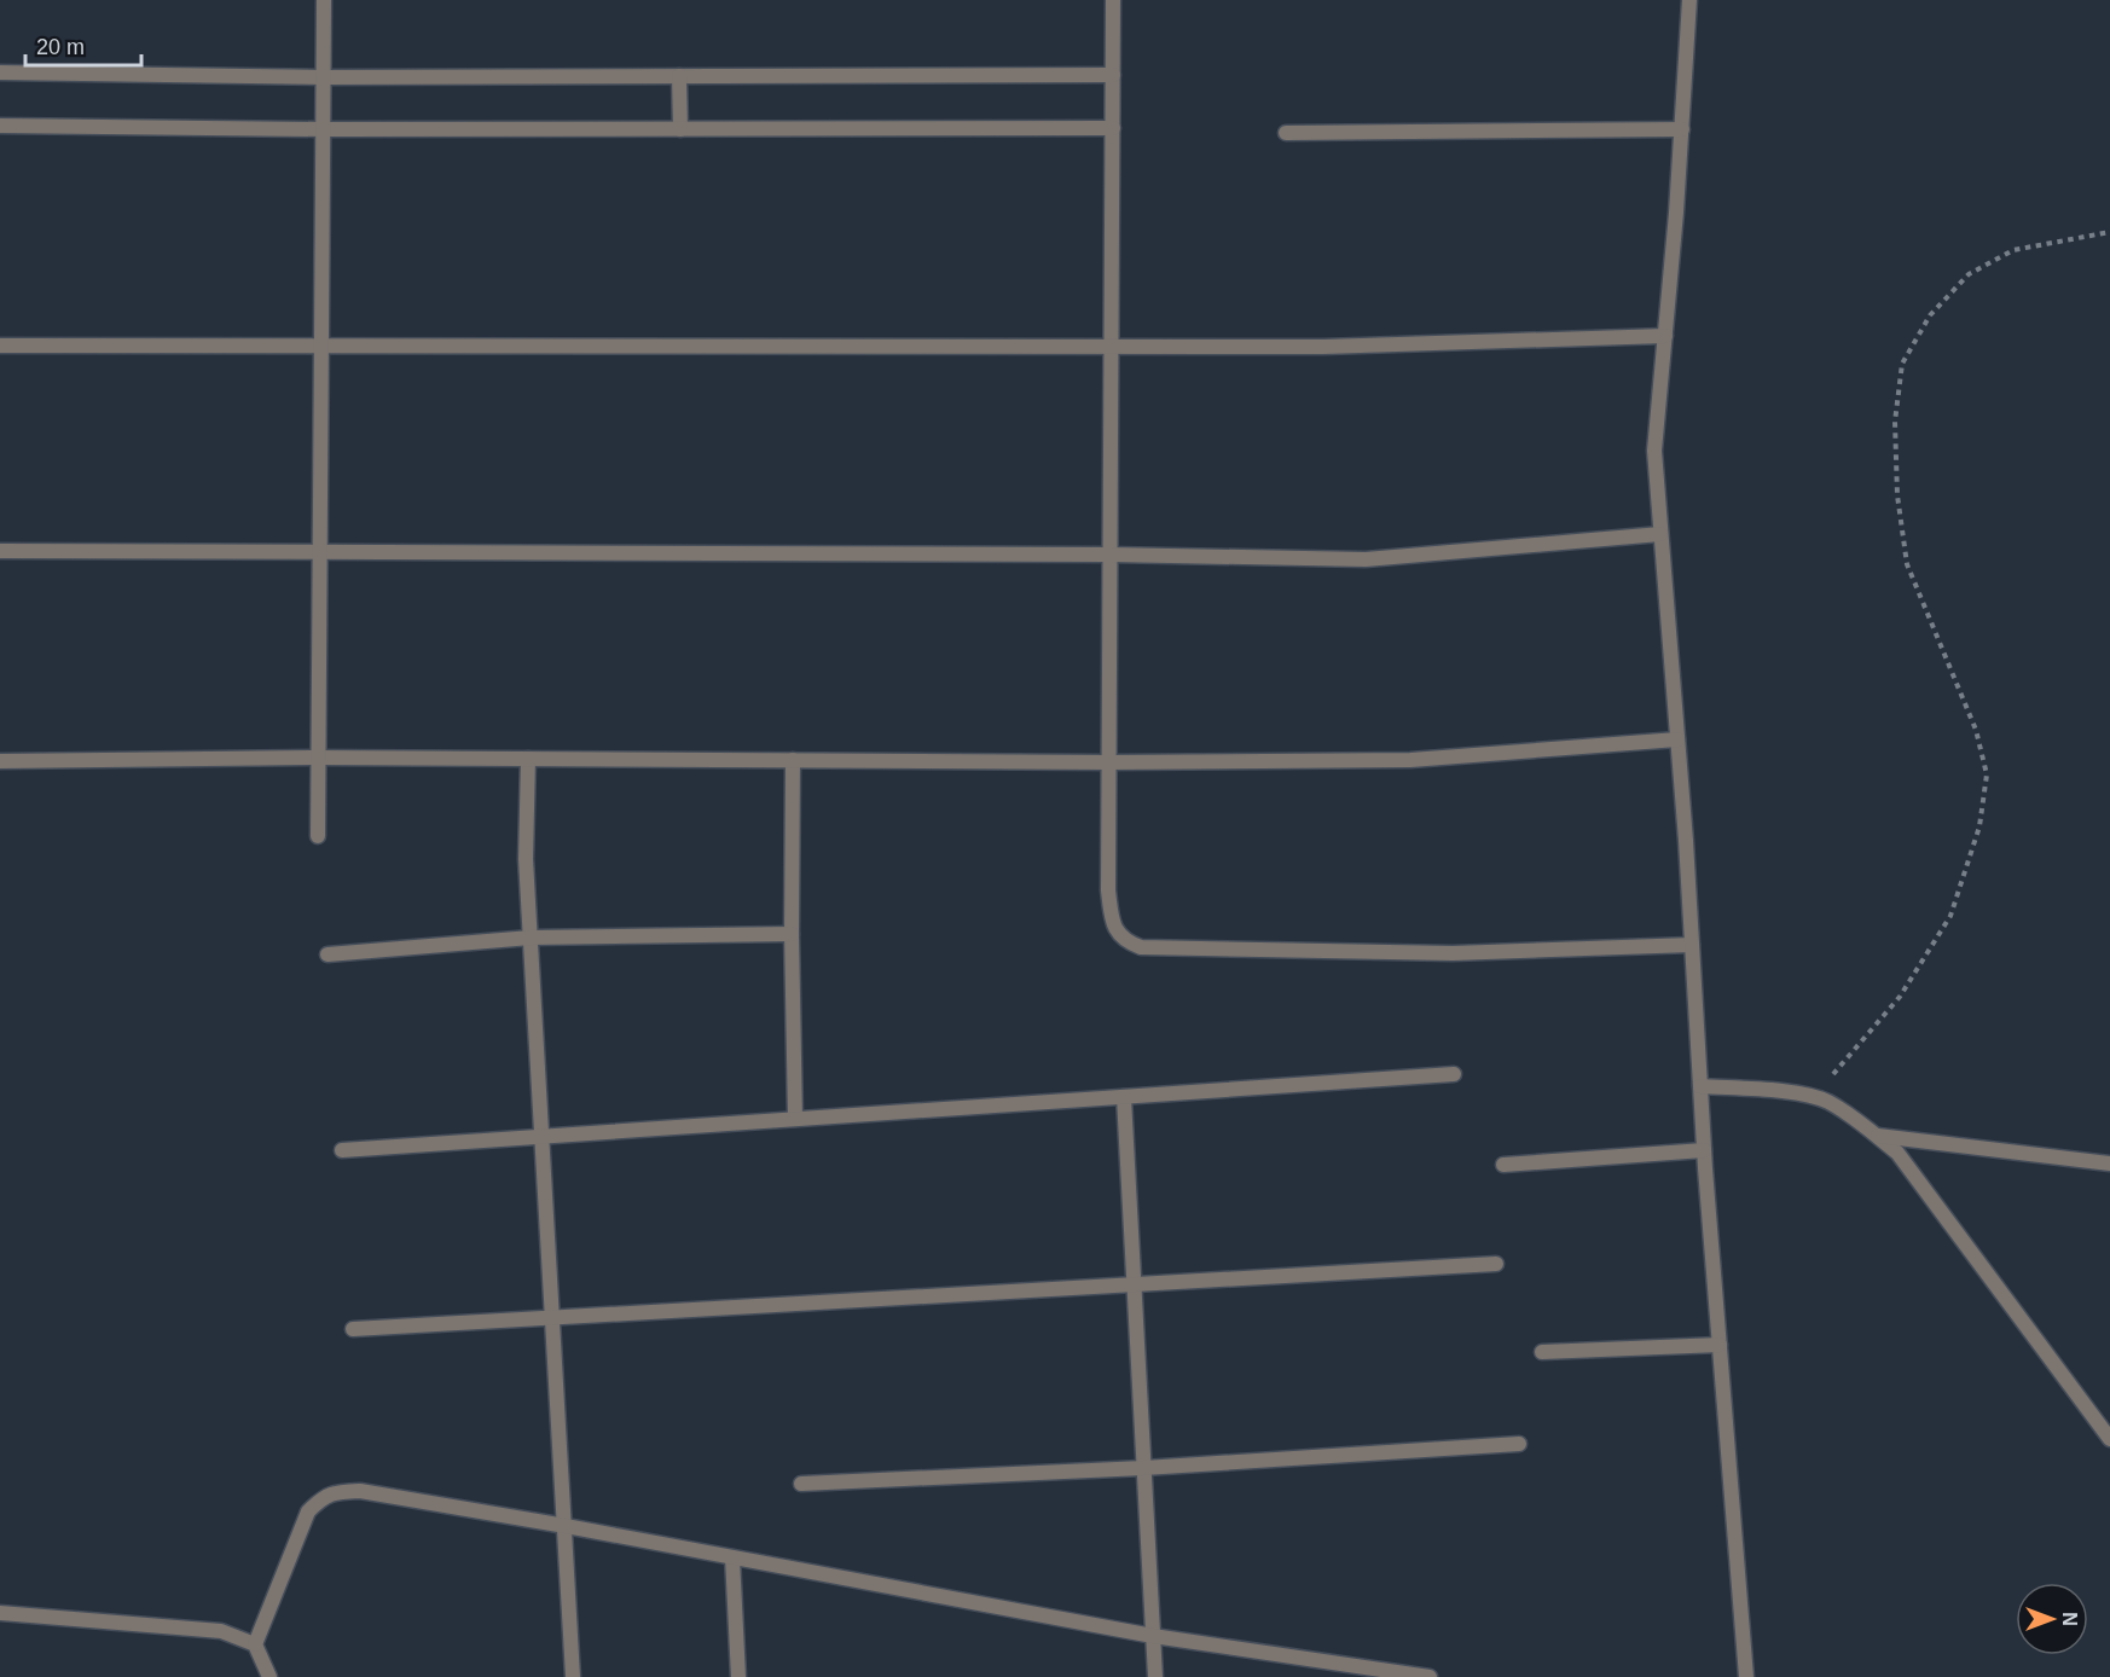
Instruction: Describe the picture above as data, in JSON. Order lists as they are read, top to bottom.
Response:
{
  "scale_bar": "20 m",
  "north": "right"
}
